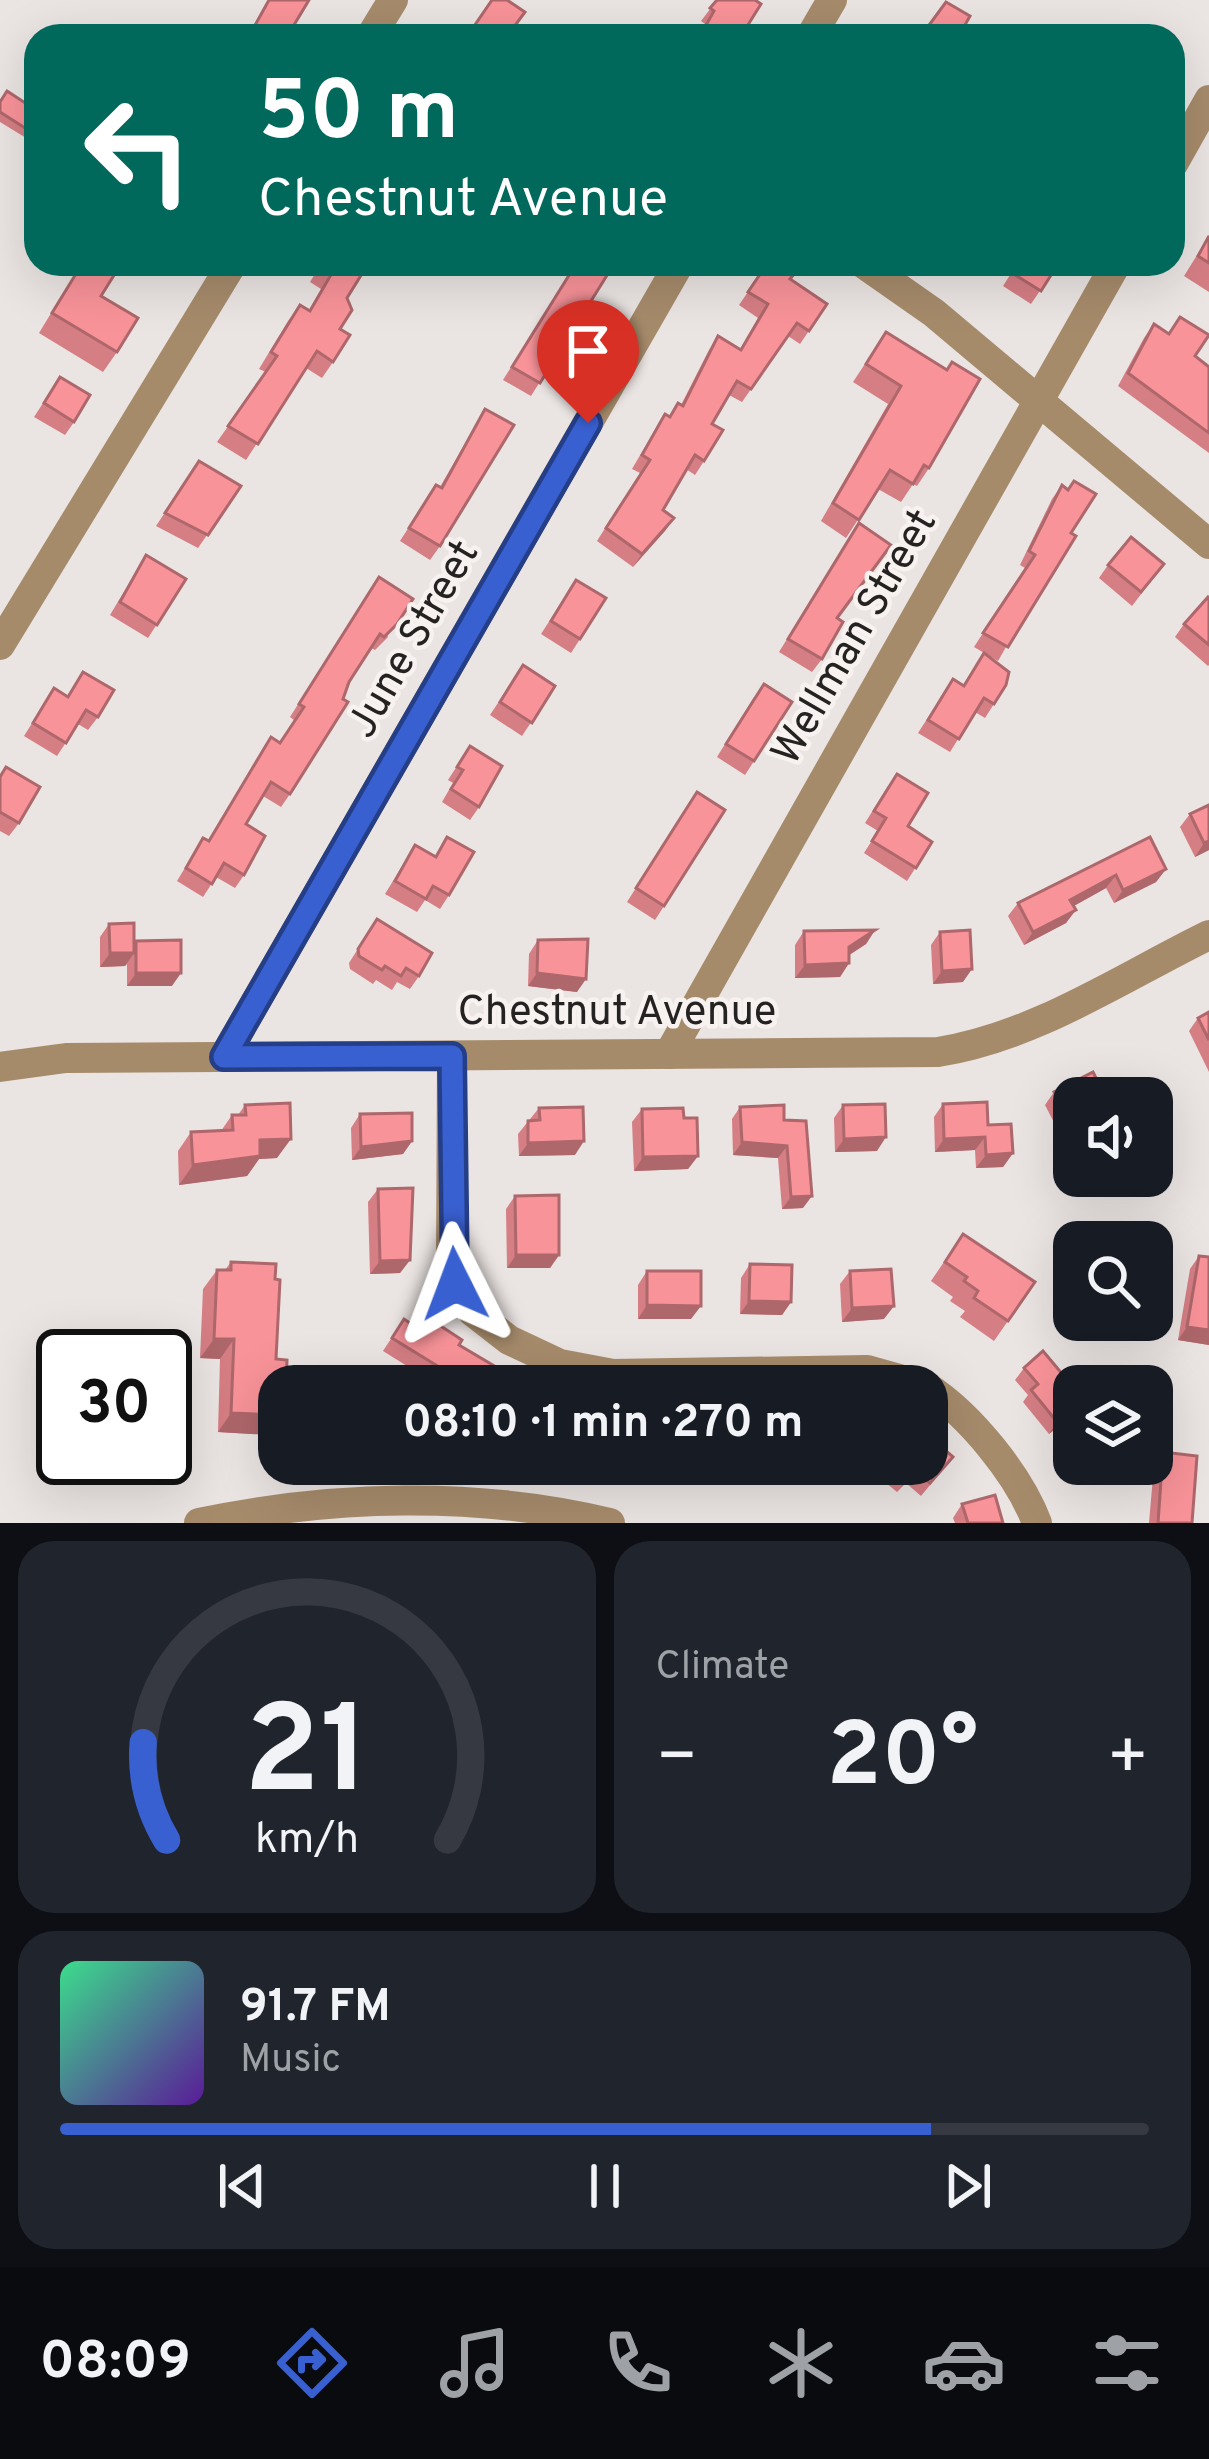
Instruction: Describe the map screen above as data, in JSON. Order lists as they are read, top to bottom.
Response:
{
  "streets": {
    "street": ["Wellman Street", "June Street", "Chestnut Avenue"]
  },
  "crossings": [
    ["Wellman Street", "Chestnut Avenue"],
    ["June Street", "Chestnut Avenue"]
  ],
  "page": {
    "turn": ["50 m", "Chestnut Avenue"],
    "limit": "30",
    "trip": "08:10 · 1 min · 270 m",
    "tile": "Climate",
    "heat": ["−", "20°", "+"],
    "song": ["91.7 FM", "Music"],
    "tabs": "08:09",
    "gauge": ["21", "km/h"]
  }
}
